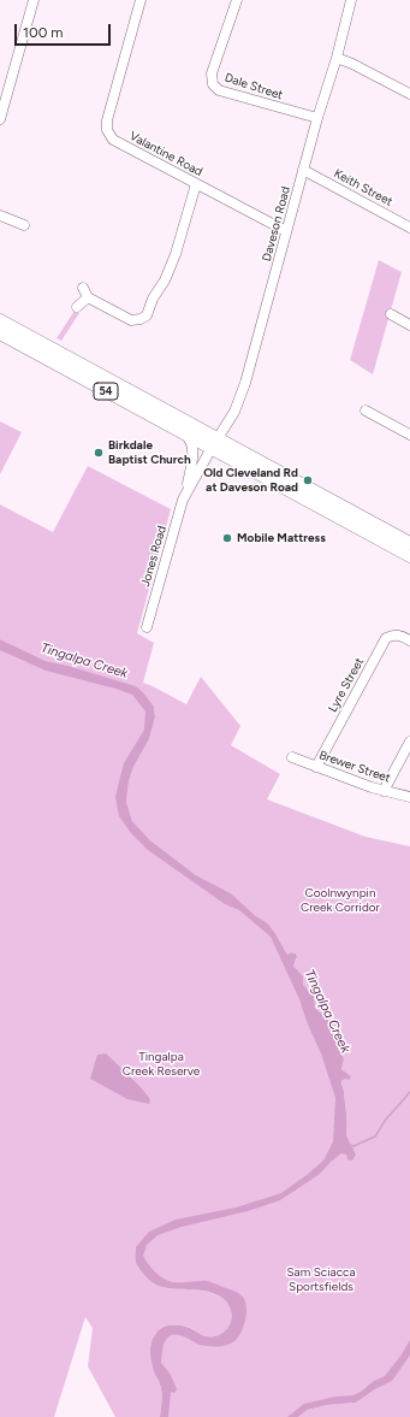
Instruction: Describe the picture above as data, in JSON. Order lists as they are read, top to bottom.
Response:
{
  "streets": {
    "main road": ["54"],
    "street": [
      "Dale Street",
      "Valantine Road",
      "Keith Street",
      "Daveson Road",
      "Jones Road",
      "Lyre Street",
      "Brewer Street"
    ]
  },
  "crossings": [
    ["Dale Street", "Daveson Road"],
    ["Valantine Road", "Daveson Road"],
    ["Keith Street", "Daveson Road"],
    ["Daveson Road", "54"],
    ["Daveson Road", "Jones Road"],
    ["54", "Jones Road"],
    ["Lyre Street", "Brewer Street"]
  ],
  "water": ["Tingalpa Creek"],
  "parks": ["Coolnwynpin Creek Corridor", "Tingalpa Creek Reserve", "Sam Sciacca Sportsfields"],
  "places": ["Birkdale Baptist Church", "Old Cleveland Rd at Daveson Road", "Mobile Mattress"],
  "scale_bar": "100 m"
}
